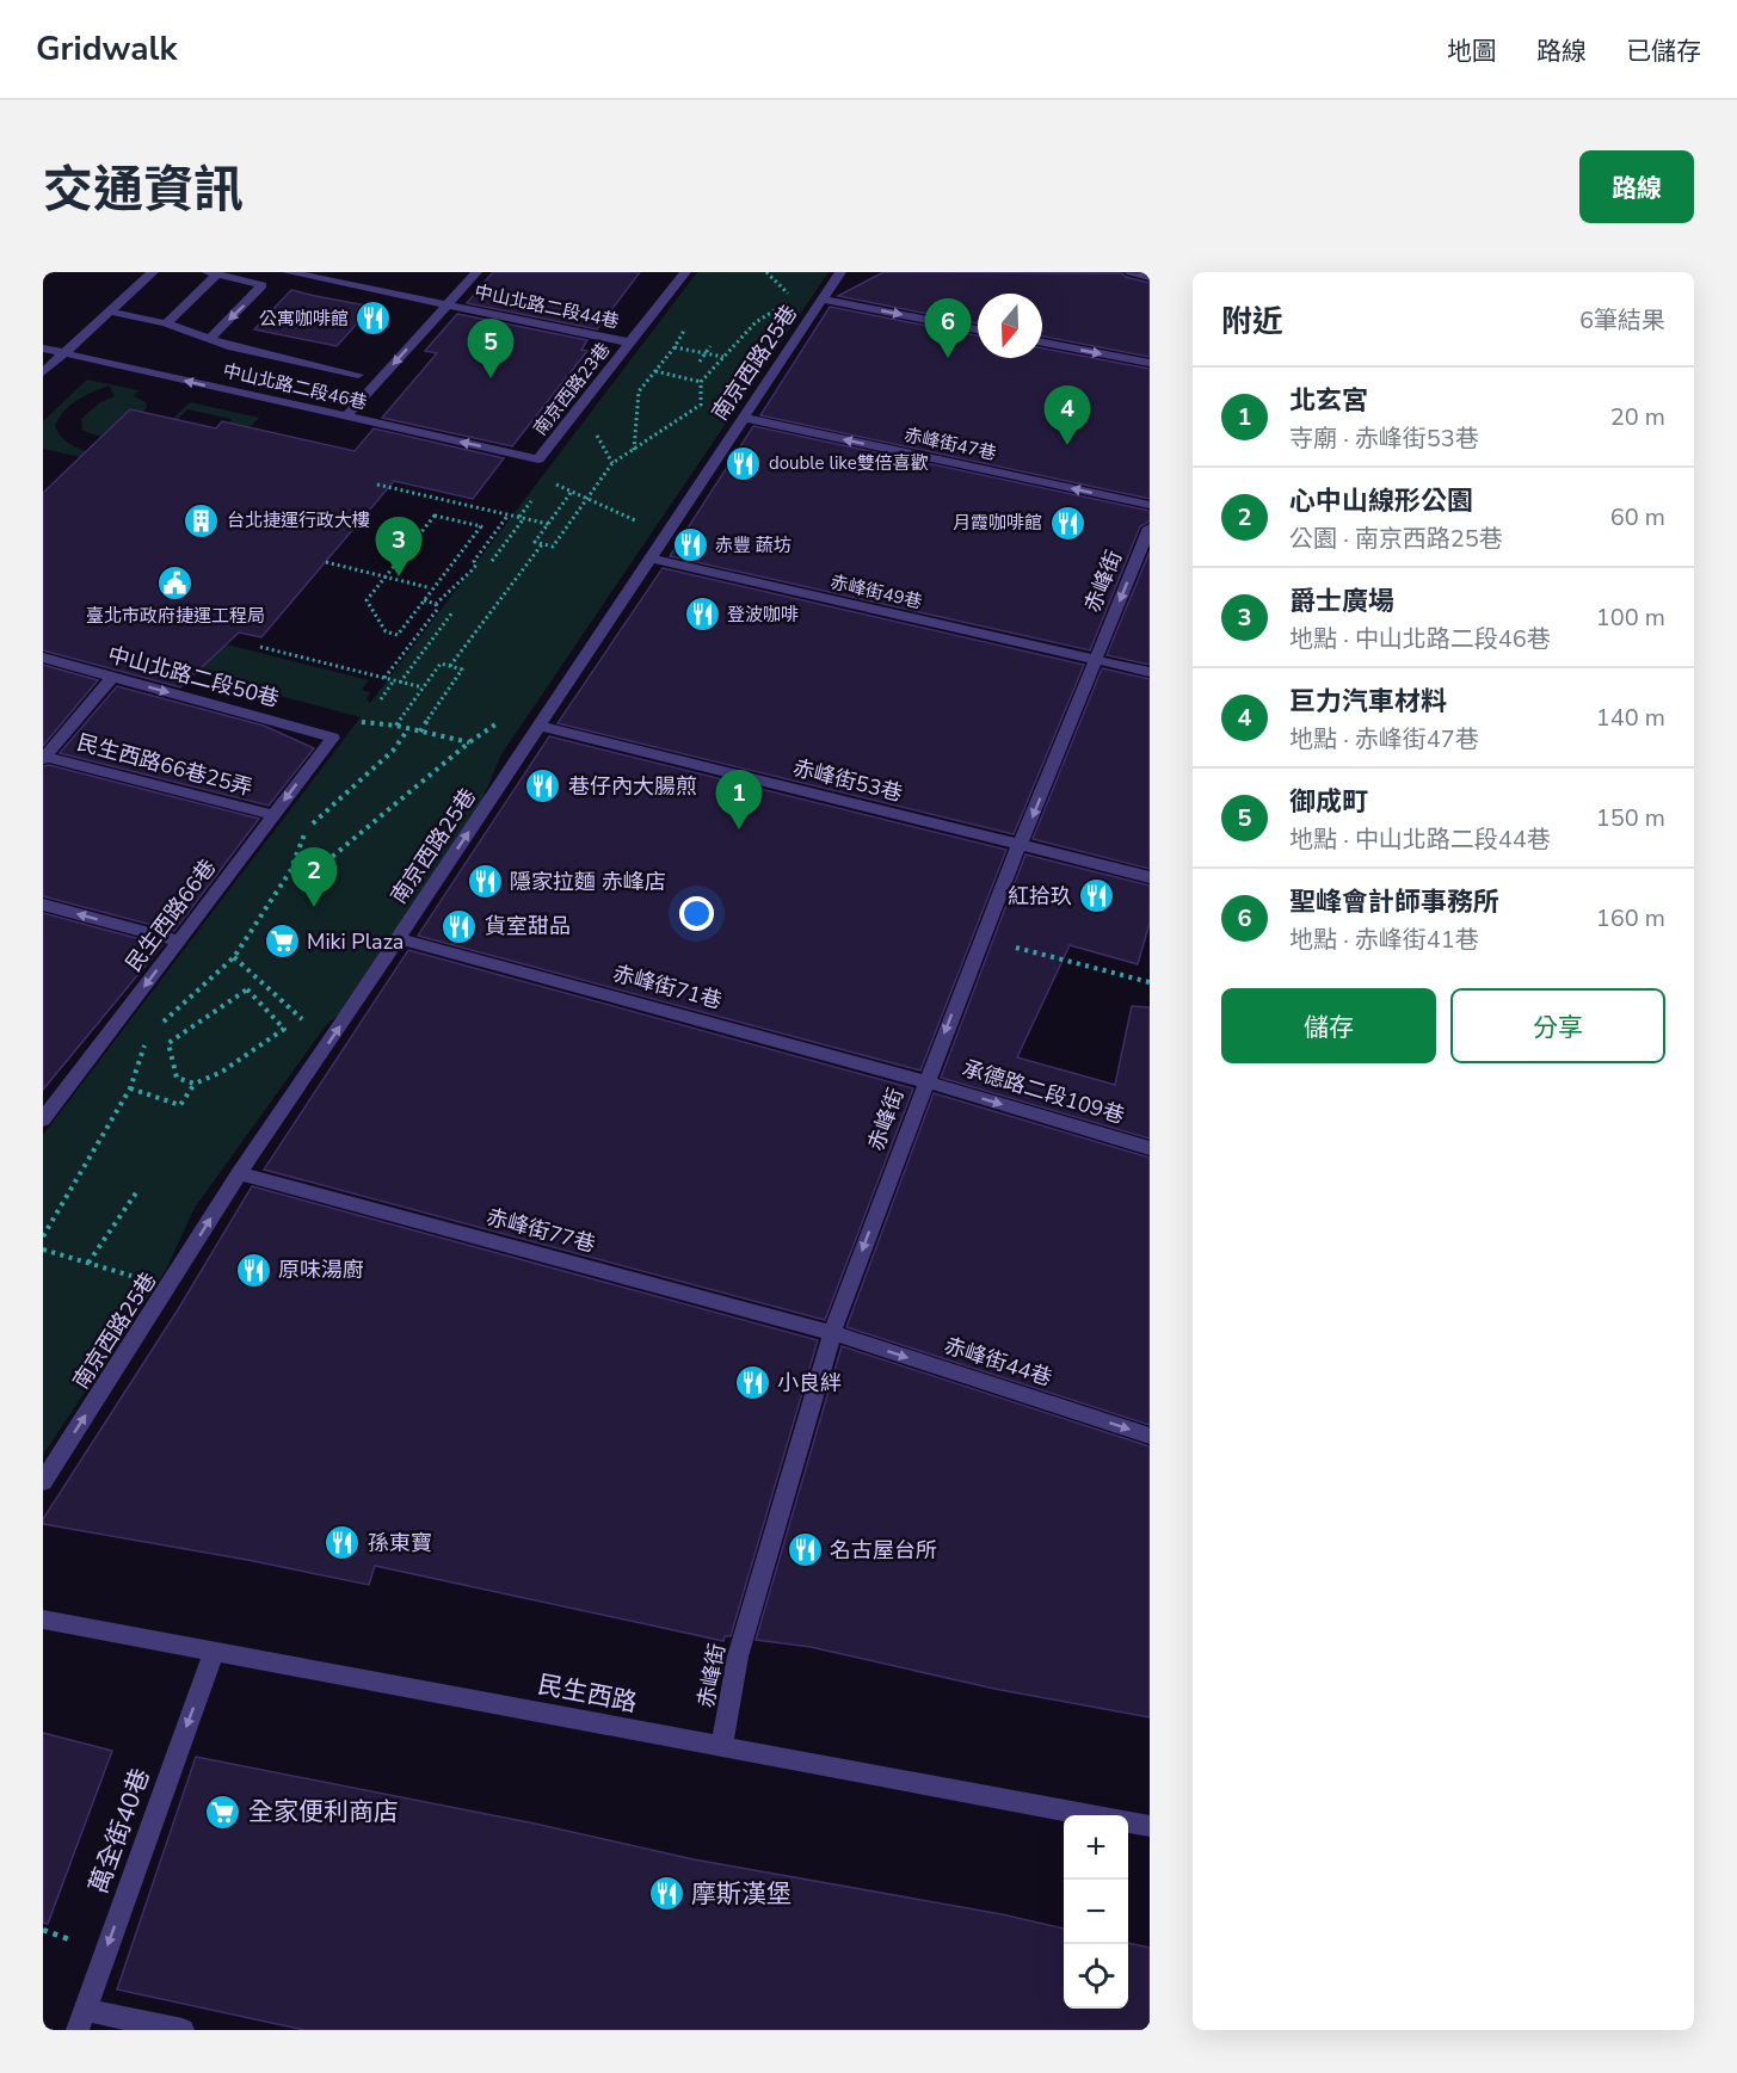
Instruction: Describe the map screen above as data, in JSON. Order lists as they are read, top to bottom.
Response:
{
  "streets": {
    "street": [
      "中山北路二段44巷",
      "南京西路25巷",
      "中山北路二段46巷",
      "南京西路23巷",
      "赤峰街47巷",
      "赤峰街",
      "赤峰街49巷",
      "中山北路二段50巷",
      "民生西路66巷25弄",
      "赤峰街53巷",
      "民生西路66巷",
      "赤峰街71巷",
      "承德路二段109巷",
      "赤峰街77巷",
      "赤峰街44巷",
      "民生西路",
      "萬全街40巷"
    ]
  },
  "crossings": [
    ["中山北路二段44巷", "南京西路23巷"],
    ["南京西路25巷", "赤峰街47巷"],
    ["南京西路25巷", "赤峰街49巷"],
    ["南京西路25巷", "赤峰街53巷"],
    ["南京西路25巷", "赤峰街71巷"],
    ["南京西路25巷", "赤峰街77巷"],
    ["中山北路二段46巷", "南京西路23巷"],
    ["赤峰街", "赤峰街49巷"],
    ["赤峰街", "赤峰街53巷"],
    ["赤峰街", "赤峰街71巷"],
    ["赤峰街", "承德路二段109巷"],
    ["赤峰街", "赤峰街77巷"],
    ["赤峰街", "赤峰街44巷"],
    ["赤峰街", "民生西路"],
    ["中山北路二段50巷", "民生西路66巷"],
    ["民生西路66巷25弄", "民生西路66巷"],
    ["赤峰街71巷", "承德路二段109巷"],
    ["赤峰街77巷", "赤峰街44巷"],
    ["民生西路", "萬全街40巷"]
  ],
  "one_way": [
    "南京西路25巷",
    "赤峰街",
    "中山北路二段50巷",
    "民生西路66巷",
    "承德路二段109巷",
    "赤峰街44巷",
    "萬全街40巷"
  ],
  "places": {
    "restaurant": [
      "公寓咖啡館",
      "double like雙倍喜歡",
      "月霞咖啡館",
      "赤豐 蔬坊",
      "登波咖啡",
      "巷仔內大腸煎",
      "隱家拉麵 赤峰店",
      "紅拾玖",
      "貨室甜品",
      "原味湯廚",
      "小良絆",
      "孫東寶",
      "名古屋台所",
      "摩斯漢堡"
    ],
    "building": ["台北捷運行政大樓"],
    "public building": ["臺北市政府捷運工程局"],
    "supermarket": ["Miki Plaza", "全家便利商店"]
  },
  "north": "bottom",
  "page": {
    "header": "Gridwalk",
    "nav": ["地圖", "路線", "已儲存"],
    "title": "交通資訊",
    "buttons": [
      "路線",
      ["儲存", "分享"]
    ],
    "heading": ["附近", "6筆結果"],
    "pins": [
      "6",
      "5",
      "4",
      "3",
      "1",
      "2"
    ],
    "list": [
      {
        "mark": "1",
        "name": "北玄宮",
        "note": "寺廟 · 赤峰街53巷",
        "value": "20 m"
      },
      {
        "mark": "2",
        "name": "心中山線形公園",
        "note": "公園 · 南京西路25巷",
        "value": "60 m"
      },
      {
        "mark": "3",
        "name": "爵士廣場",
        "note": "地點 · 中山北路二段46巷",
        "value": "100 m"
      },
      {
        "mark": "4",
        "name": "巨力汽車材料",
        "note": "地點 · 赤峰街47巷",
        "value": "140 m"
      },
      {
        "mark": "5",
        "name": "御成町",
        "note": "地點 · 中山北路二段44巷",
        "value": "150 m"
      },
      {
        "mark": "6",
        "name": "聖峰會計師事務所",
        "note": "地點 · 赤峰街41巷",
        "value": "160 m"
      }
    ],
    "map_buttons": ["+", "−"]
  }
}
